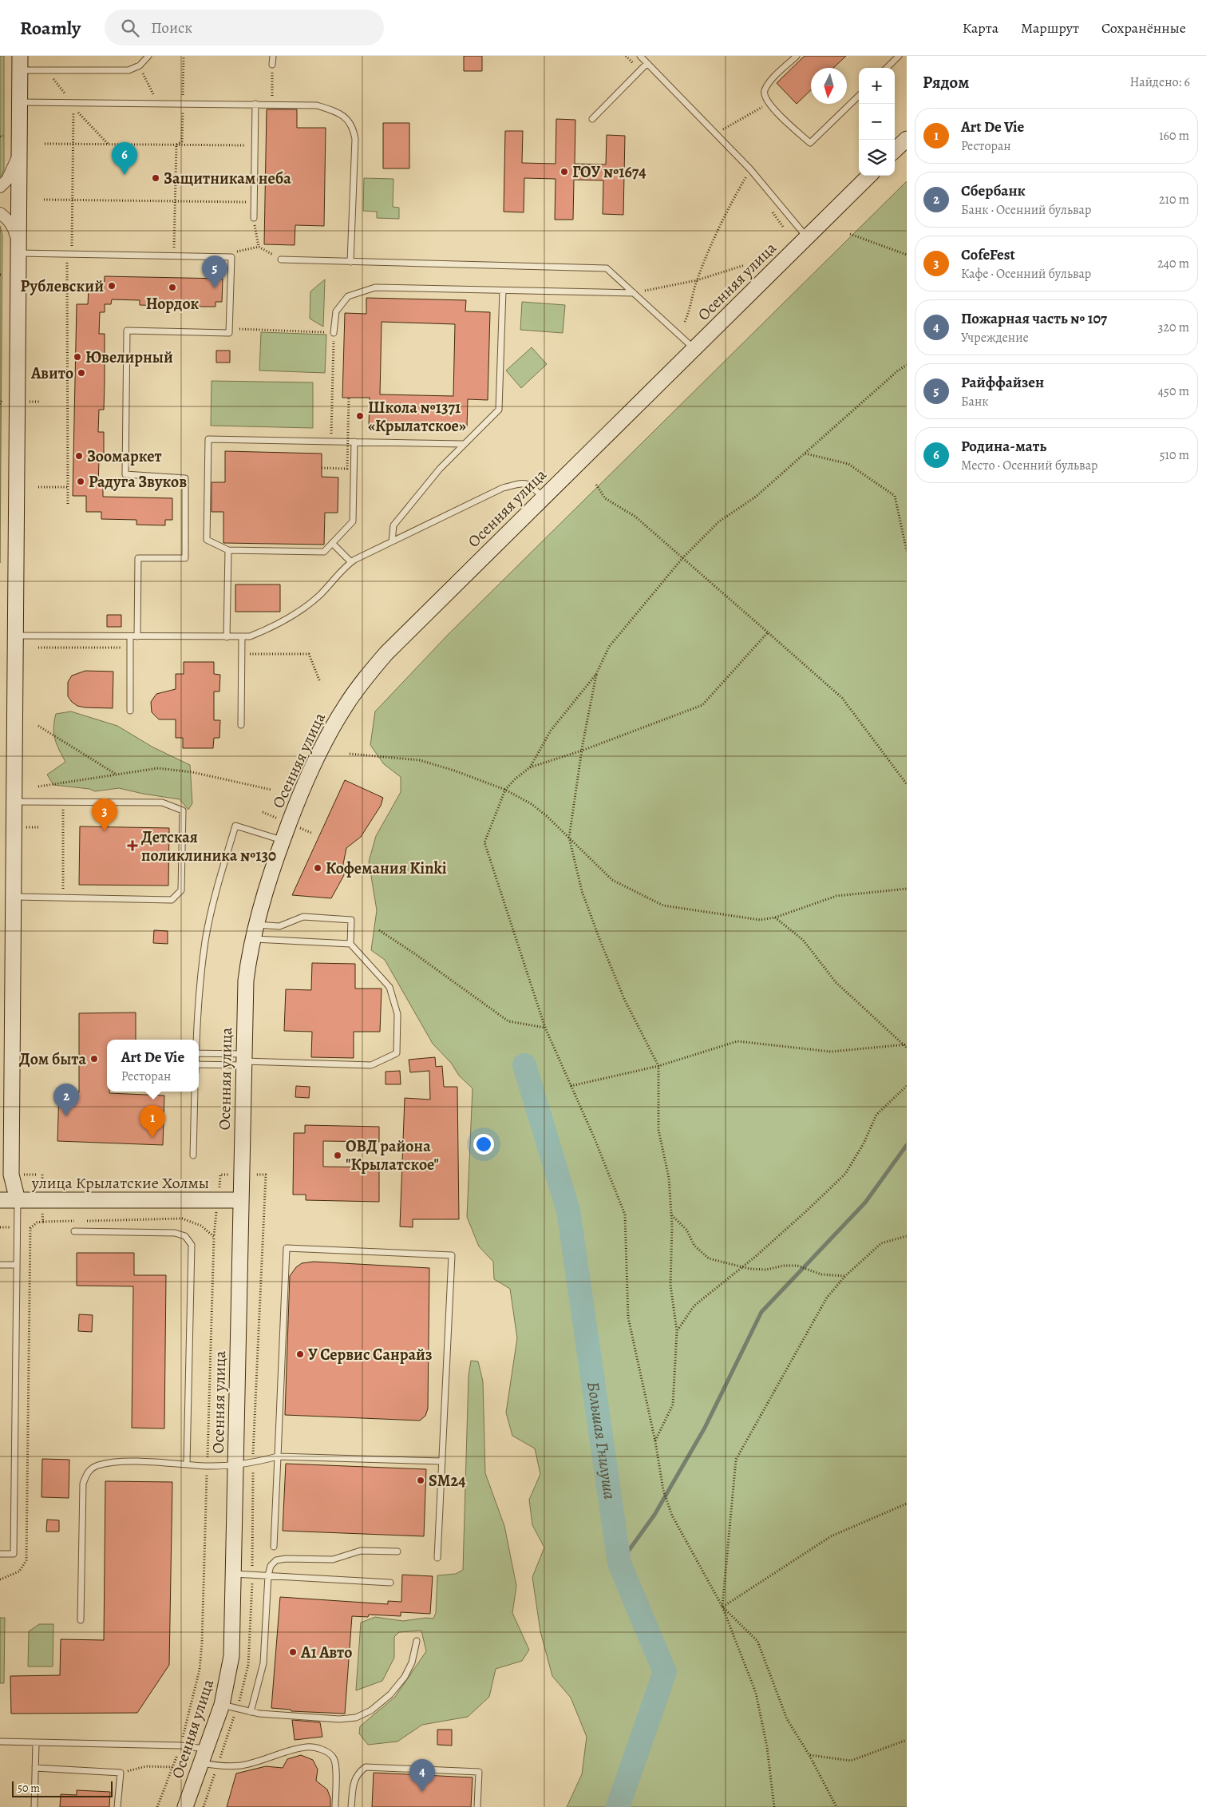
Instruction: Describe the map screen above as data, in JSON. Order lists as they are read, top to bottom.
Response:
{
  "streets": {
    "main road": ["Осенняя улица", "улица Крылатские Холмы"]
  },
  "crossings": [
    ["Осенняя улица", "улица Крылатские Холмы"]
  ],
  "water": ["Большая Гнилуша"],
  "places": {
    "other": [
      "ГОУ №1674",
      "Защитникам неба",
      "Рублевский",
      "Нордок",
      "Ювелирный",
      "Авито",
      "Школа №1371 «Крылатское»",
      "Зоомаркет",
      "Радуга Звуков",
      "Кофемания Kinki",
      "Дом быта",
      "ОВД района \"Крылатское\"",
      "У Сервис Санрайз",
      "SM24",
      "А1 Авто"
    ],
    "health": ["Детская поликлиника №130"]
  },
  "scale_bar": "50 m",
  "north": "bottom",
  "page": {
    "header": "Roamly",
    "search": "Поиск",
    "nav": ["Карта", "Маршрут", "Сохранённые"],
    "heading": ["Рядом", "Найдено: 6"],
    "map_buttons": ["+", "−"],
    "list": [
      {
        "mark": "1",
        "name": "Art De Vie",
        "note": "Ресторан",
        "value": "160 m"
      },
      {
        "mark": "2",
        "name": "Сбербанк",
        "note": "Банк · Осенний бульвар",
        "value": "210 m"
      },
      {
        "mark": "3",
        "name": "CofeFest",
        "note": "Кафе · Осенний бульвар",
        "value": "240 m"
      },
      {
        "mark": "4",
        "name": "Пожарная часть № 107",
        "note": "Учреждение",
        "value": "320 m"
      },
      {
        "mark": "5",
        "name": "Райффайзен",
        "note": "Банк",
        "value": "450 m"
      },
      {
        "mark": "6",
        "name": "Родина-мать",
        "note": "Место · Осенний бульвар",
        "value": "510 m"
      }
    ],
    "pins": [
      "6",
      "5",
      "3",
      "2",
      "1",
      "4"
    ],
    "popup": ["Art De Vie", "Ресторан"],
    "scale": "50 m"
  }
}
